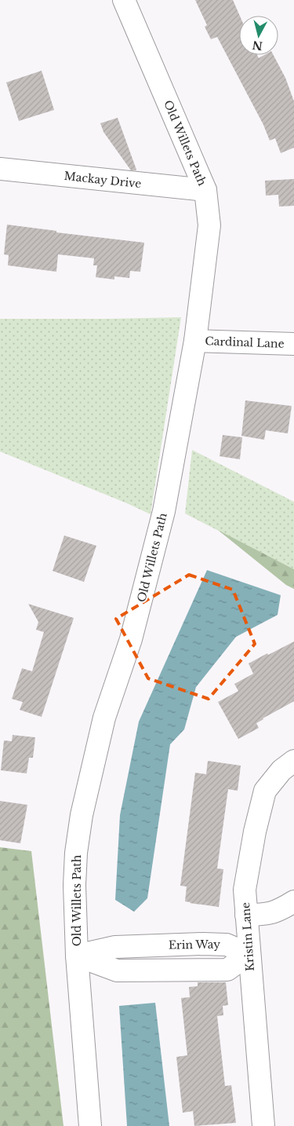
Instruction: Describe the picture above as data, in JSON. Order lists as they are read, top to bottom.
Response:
{
  "streets": {
    "main road": [
      "Old Willets Path",
      "Mackay Drive",
      "Cardinal Lane",
      "Kristin Lane"
    ]
  },
  "crossings": [
    ["Old Willets Path", "Mackay Drive"],
    ["Old Willets Path", "Cardinal Lane"]
  ],
  "north": "bottom"
}
